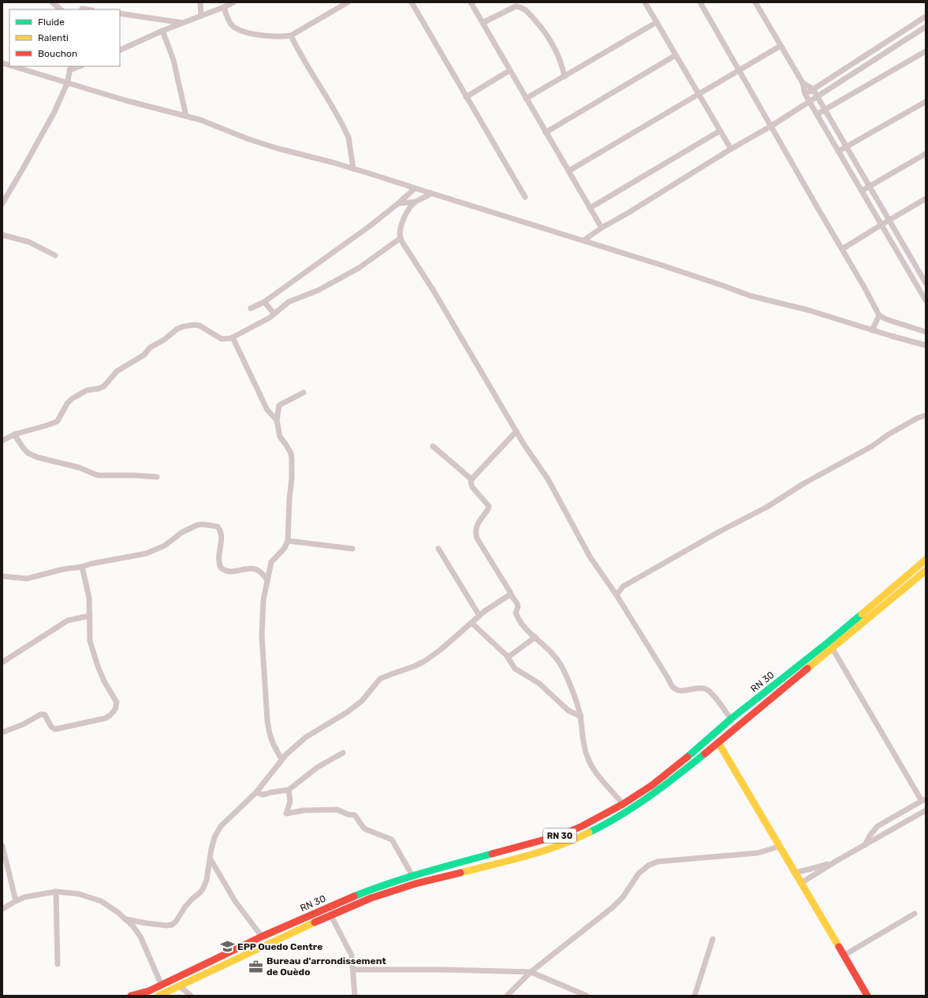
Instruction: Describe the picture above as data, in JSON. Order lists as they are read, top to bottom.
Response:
{
  "streets": {
    "main road": ["RN 30"]
  },
  "places": {
    "school or university": ["EPP Ouedo Centre"],
    "office": ["Bureau d'arrondissement de Ouèdo"]
  },
  "legend": ["Fluide", "Ralenti", "Bouchon"]
}
